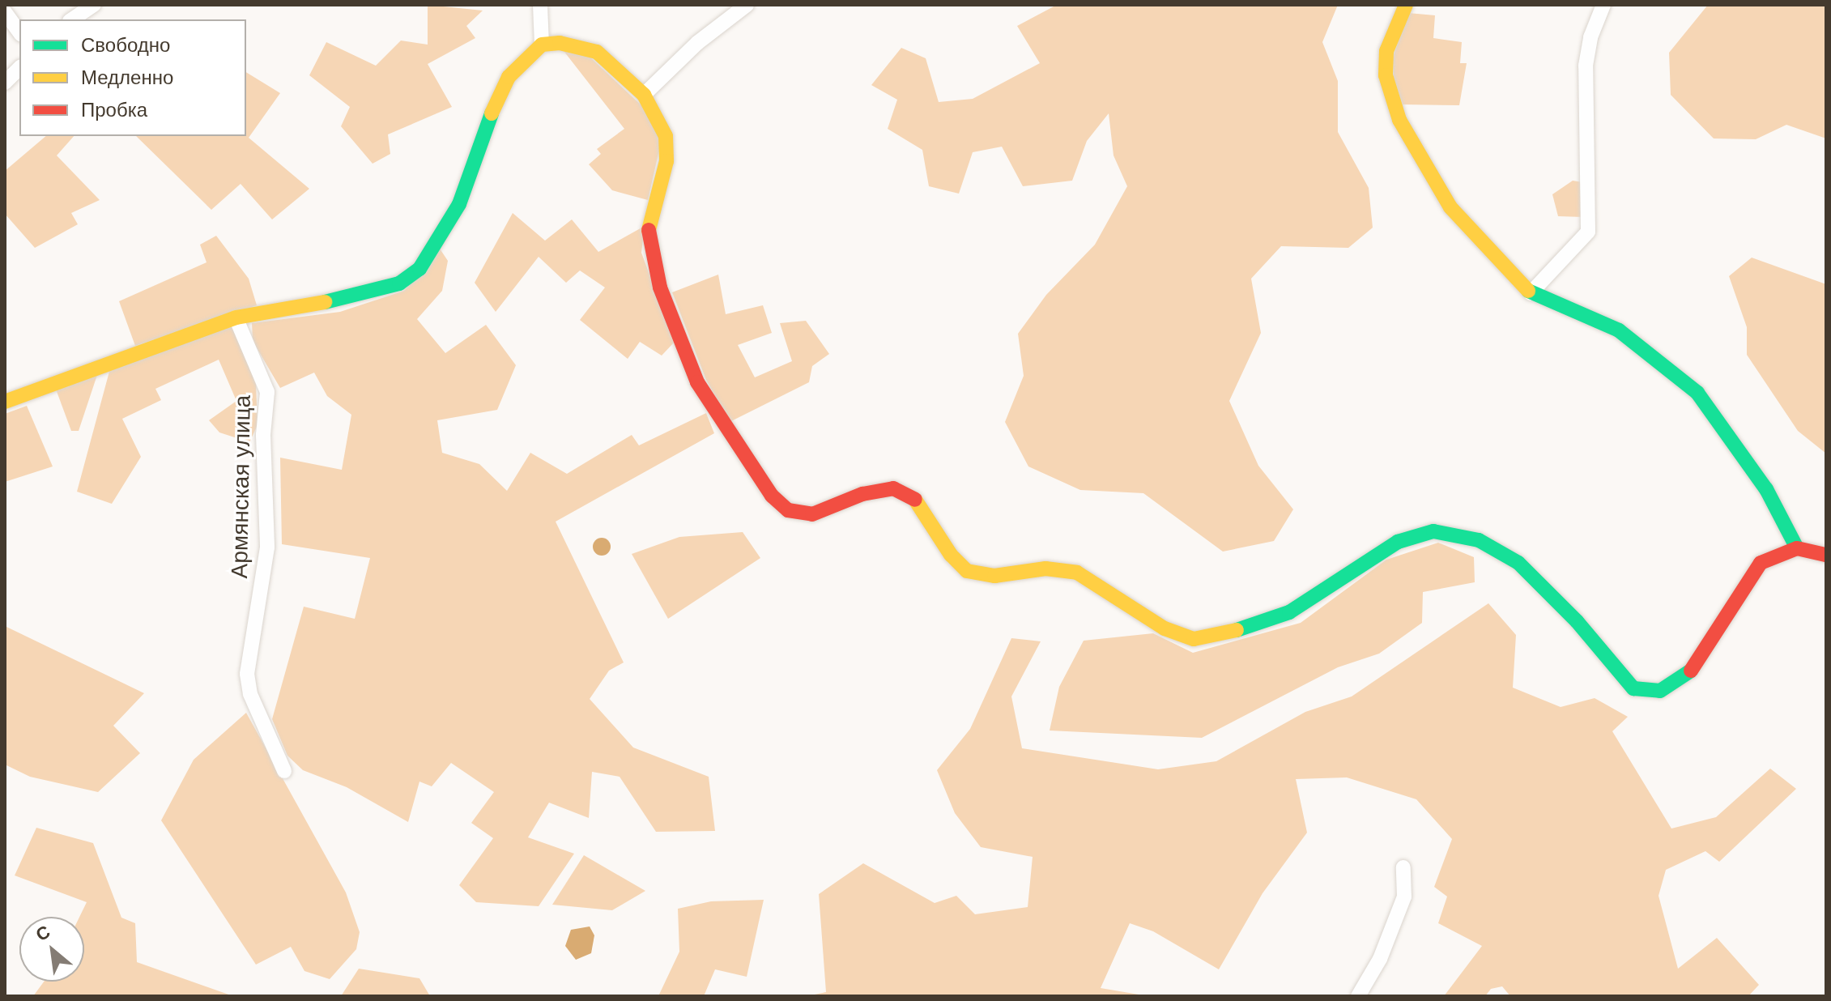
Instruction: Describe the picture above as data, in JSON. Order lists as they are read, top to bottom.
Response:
{
  "streets": {
    "street": ["Армянская улица"]
  },
  "legend": ["Свободно", "Медленно", "Пробка"],
  "north": "top left"
}
